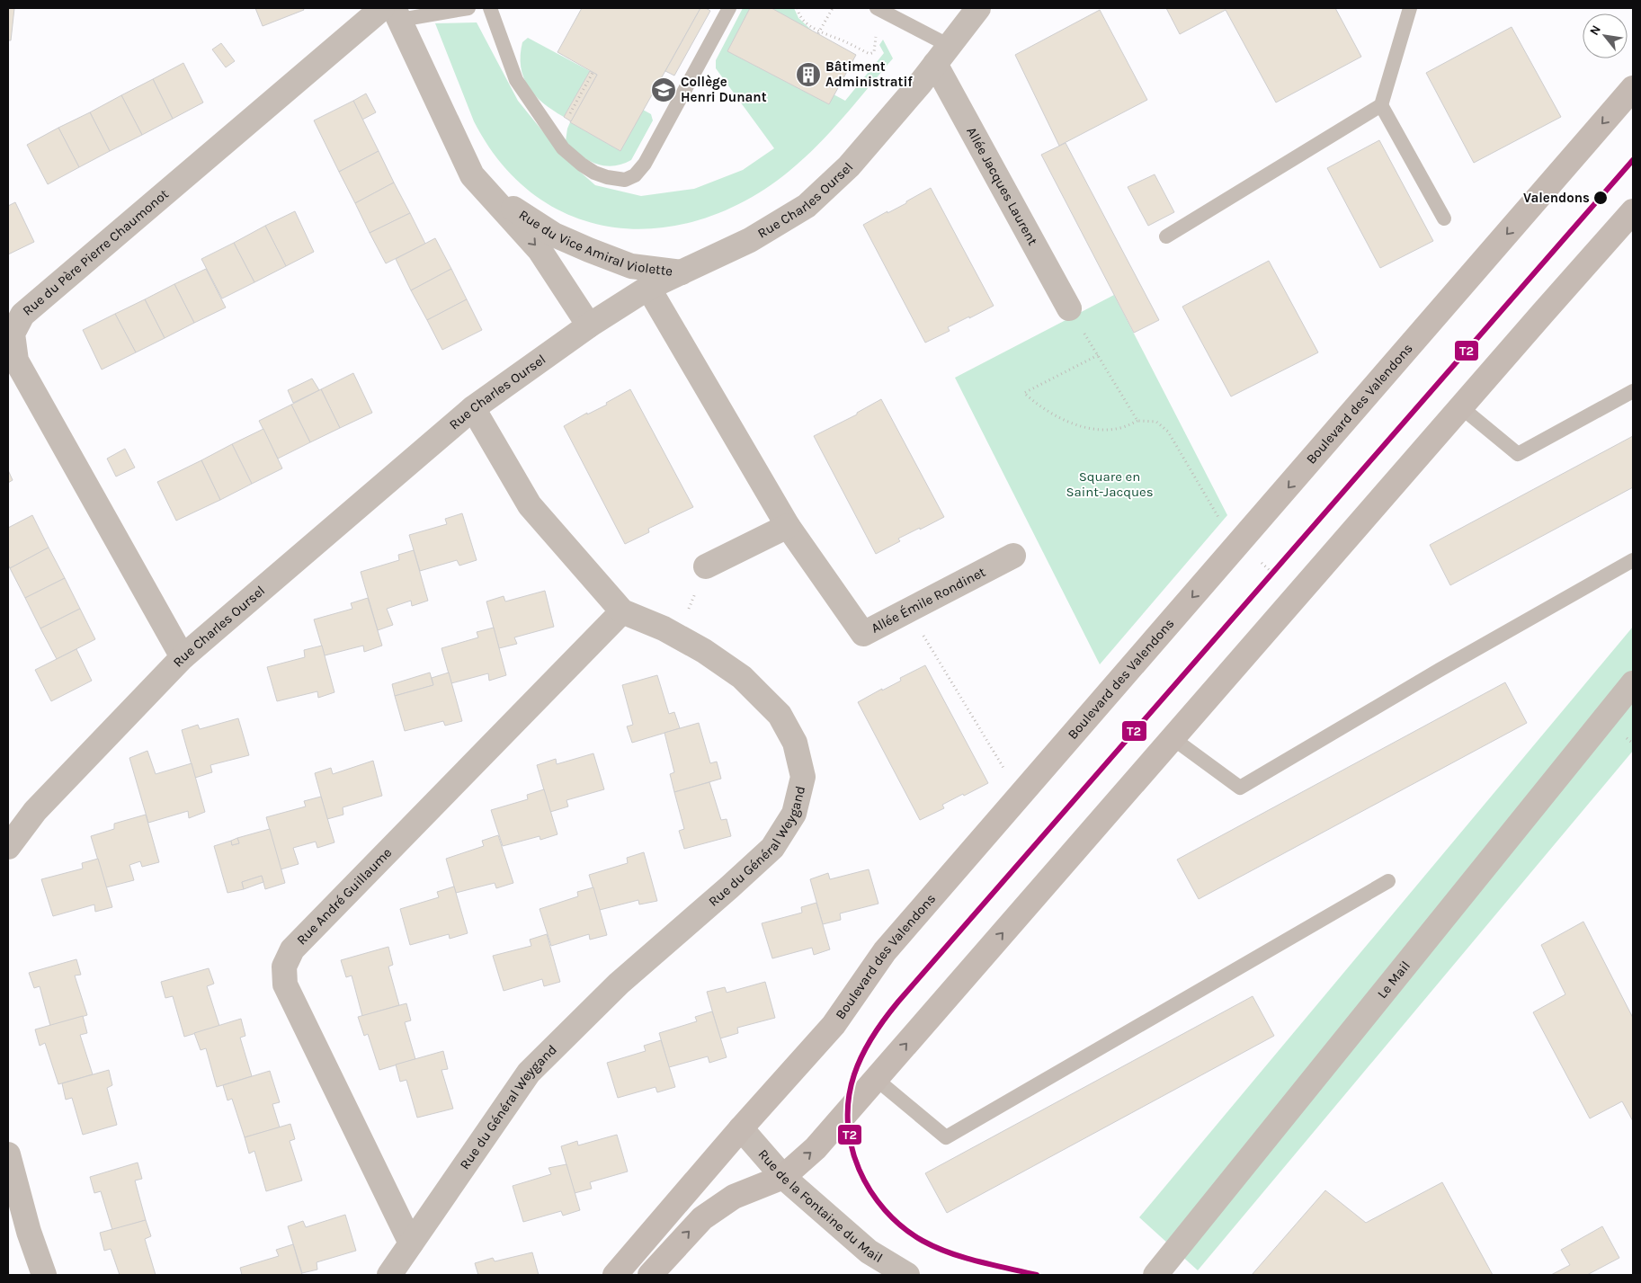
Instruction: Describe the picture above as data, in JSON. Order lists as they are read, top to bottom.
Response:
{
  "streets": {
    "street": [
      "Allée Jacques Laurent",
      "Rue Charles Oursel",
      "Rue du Vice Amiral Violette",
      "Rue du Père Pierre Chaumonot",
      "Boulevard des Valendons",
      "Allée Émile Rondinet",
      "Rue du Général Weygand",
      "Rue André Guillaume",
      "Le Mail",
      "Rue de la Fontaine du Mail"
    ]
  },
  "crossings": [
    ["Allée Jacques Laurent", "Rue Charles Oursel"],
    ["Rue Charles Oursel", "Rue du Vice Amiral Violette"],
    ["Rue Charles Oursel", "Rue du Père Pierre Chaumonot"],
    ["Rue Charles Oursel", "Allée Émile Rondinet"],
    ["Rue Charles Oursel", "Rue du Général Weygand"],
    ["Rue du Vice Amiral Violette", "Rue du Père Pierre Chaumonot"],
    ["Boulevard des Valendons", "Rue de la Fontaine du Mail"],
    ["Rue du Général Weygand", "Rue André Guillaume"]
  ],
  "parks": ["Square en Saint-Jacques"],
  "places": {
    "building": ["Bâtiment Administratif"],
    "school or university": ["Collège Henri Dunant"],
    "other": ["Valendons"]
  },
  "lines": ["transit line T2"],
  "north": "top left"
}
